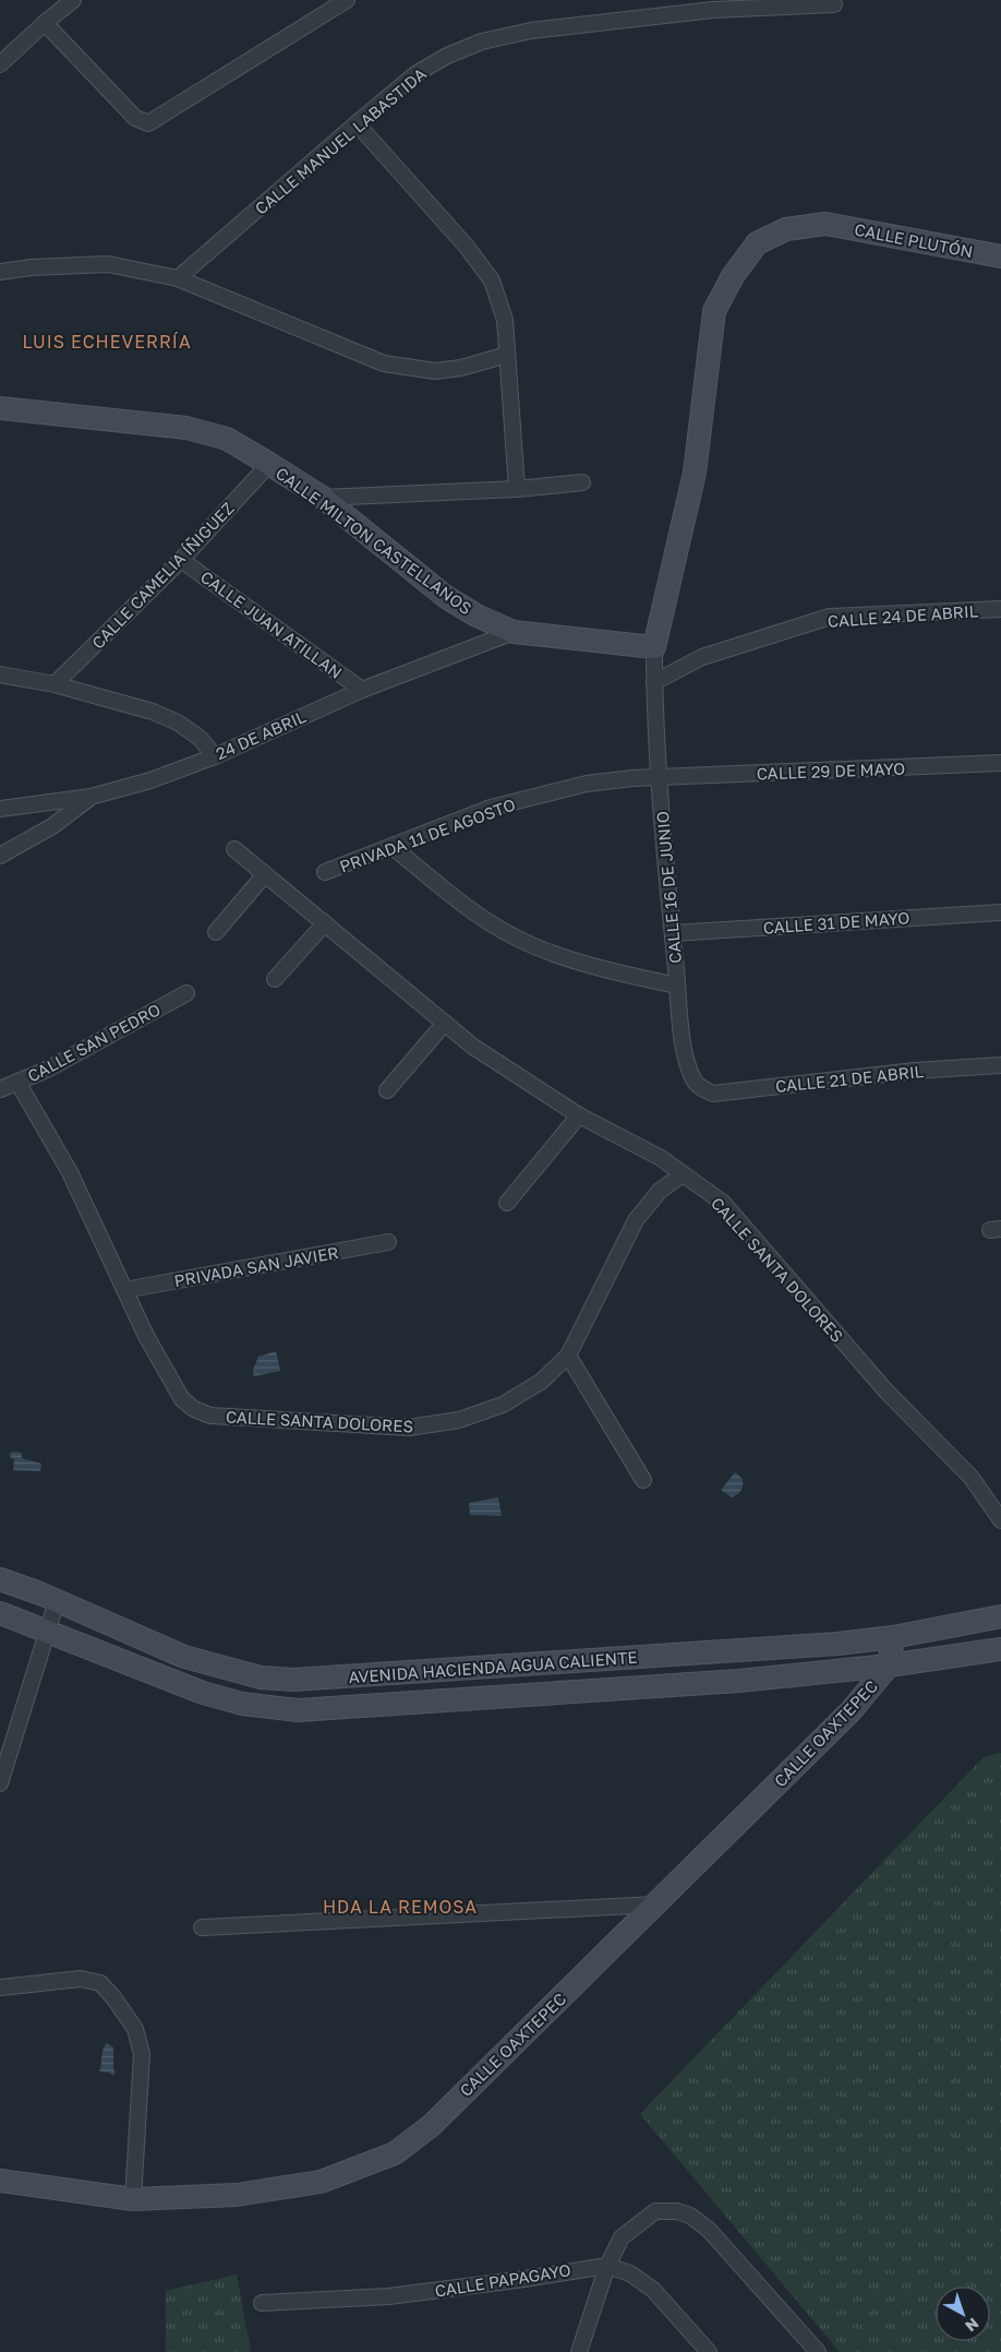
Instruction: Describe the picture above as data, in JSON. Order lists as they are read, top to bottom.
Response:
{
  "streets": {
    "main road": [
      "CALLE PLUTÓN",
      "CALLE MILTON CASTELLANOS",
      "AVENIDA HACIENDA AGUA CALIENTE",
      "CALLE OAXTEPEC"
    ],
    "street": [
      "CALLE MANUEL LABASTIDA",
      "CALLE CAMELIA ÍÑIGUEZ",
      "CALLE 24 DE ABRIL",
      "CALLE JUAN ATILLAN",
      "24 DE ABRIL",
      "CALLE 29 DE MAYO",
      "PRIVADA 11 DE AGOSTO",
      "CALLE 16 DE JUNIO",
      "CALLE 31 DE MAYO",
      "CALLE SAN PEDRO",
      "CALLE 21 DE ABRIL",
      "PRIVADA SAN JAVIER",
      "CALLE SANTA DOLORES",
      "CALLE PAPAGAYO"
    ]
  },
  "crossings": [
    ["CALLE PLUTÓN", "CALLE MILTON CASTELLANOS"],
    ["CALLE MILTON CASTELLANOS", "CALLE CAMELIA ÍÑIGUEZ"],
    ["CALLE MILTON CASTELLANOS", "24 DE ABRIL"],
    ["CALLE CAMELIA ÍÑIGUEZ", "CALLE JUAN ATILLAN"],
    ["CALLE 24 DE ABRIL", "CALLE 16 DE JUNIO"],
    ["CALLE JUAN ATILLAN", "24 DE ABRIL"],
    ["CALLE 29 DE MAYO", "PRIVADA 11 DE AGOSTO"],
    ["CALLE 29 DE MAYO", "CALLE 16 DE JUNIO"],
    ["PRIVADA 11 DE AGOSTO", "CALLE 16 DE JUNIO"],
    ["CALLE 16 DE JUNIO", "CALLE 31 DE MAYO"],
    ["CALLE 16 DE JUNIO", "CALLE 21 DE ABRIL"],
    ["CALLE SAN PEDRO", "CALLE SANTA DOLORES"],
    ["PRIVADA SAN JAVIER", "CALLE SANTA DOLORES"],
    ["AVENIDA HACIENDA AGUA CALIENTE", "CALLE OAXTEPEC"]
  ],
  "districts": ["LUIS ECHEVERRÍA", "HDA LA REMOSA"],
  "north": "bottom right"
}
